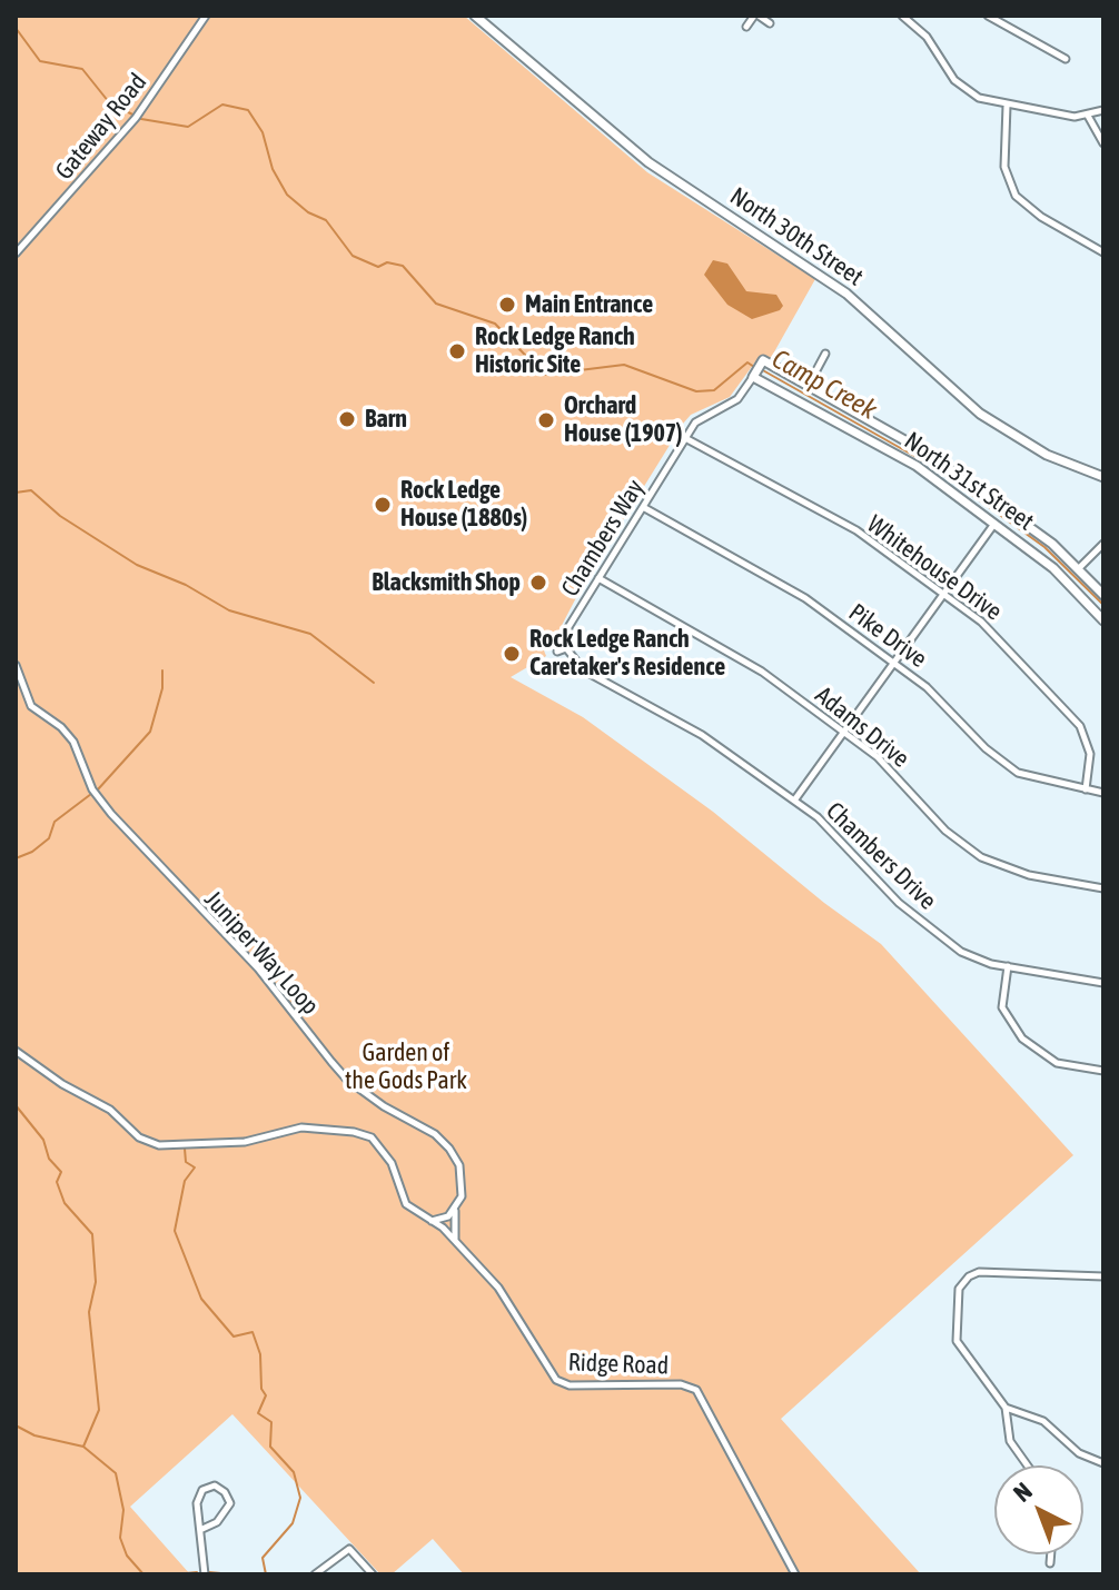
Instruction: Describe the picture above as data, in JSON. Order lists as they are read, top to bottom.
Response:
{
  "streets": {
    "street": [
      "Gateway Road",
      "North 30th Street",
      "North 31st Street",
      "Chambers Way",
      "Whitehouse Drive",
      "Pike Drive",
      "Adams Drive",
      "Chambers Drive",
      "Juniper Way Loop",
      "Ridge Road"
    ]
  },
  "crossings": [
    ["North 31st Street", "Chambers Way"],
    ["Chambers Way", "Whitehouse Drive"],
    ["Chambers Way", "Pike Drive"],
    ["Chambers Way", "Adams Drive"],
    ["Chambers Way", "Chambers Drive"],
    ["Whitehouse Drive", "Pike Drive"]
  ],
  "water": ["Camp Creek"],
  "parks": ["Garden of the Gods Park"],
  "places": [
    "Main Entrance",
    "Rock Ledge Ranch Historic Site",
    "Barn",
    "Orchard House (1907)",
    "Rock Ledge House (1880s)",
    "Blacksmith Shop",
    "Rock Ledge Ranch Caretaker's Residence"
  ],
  "north": "top left"
}
